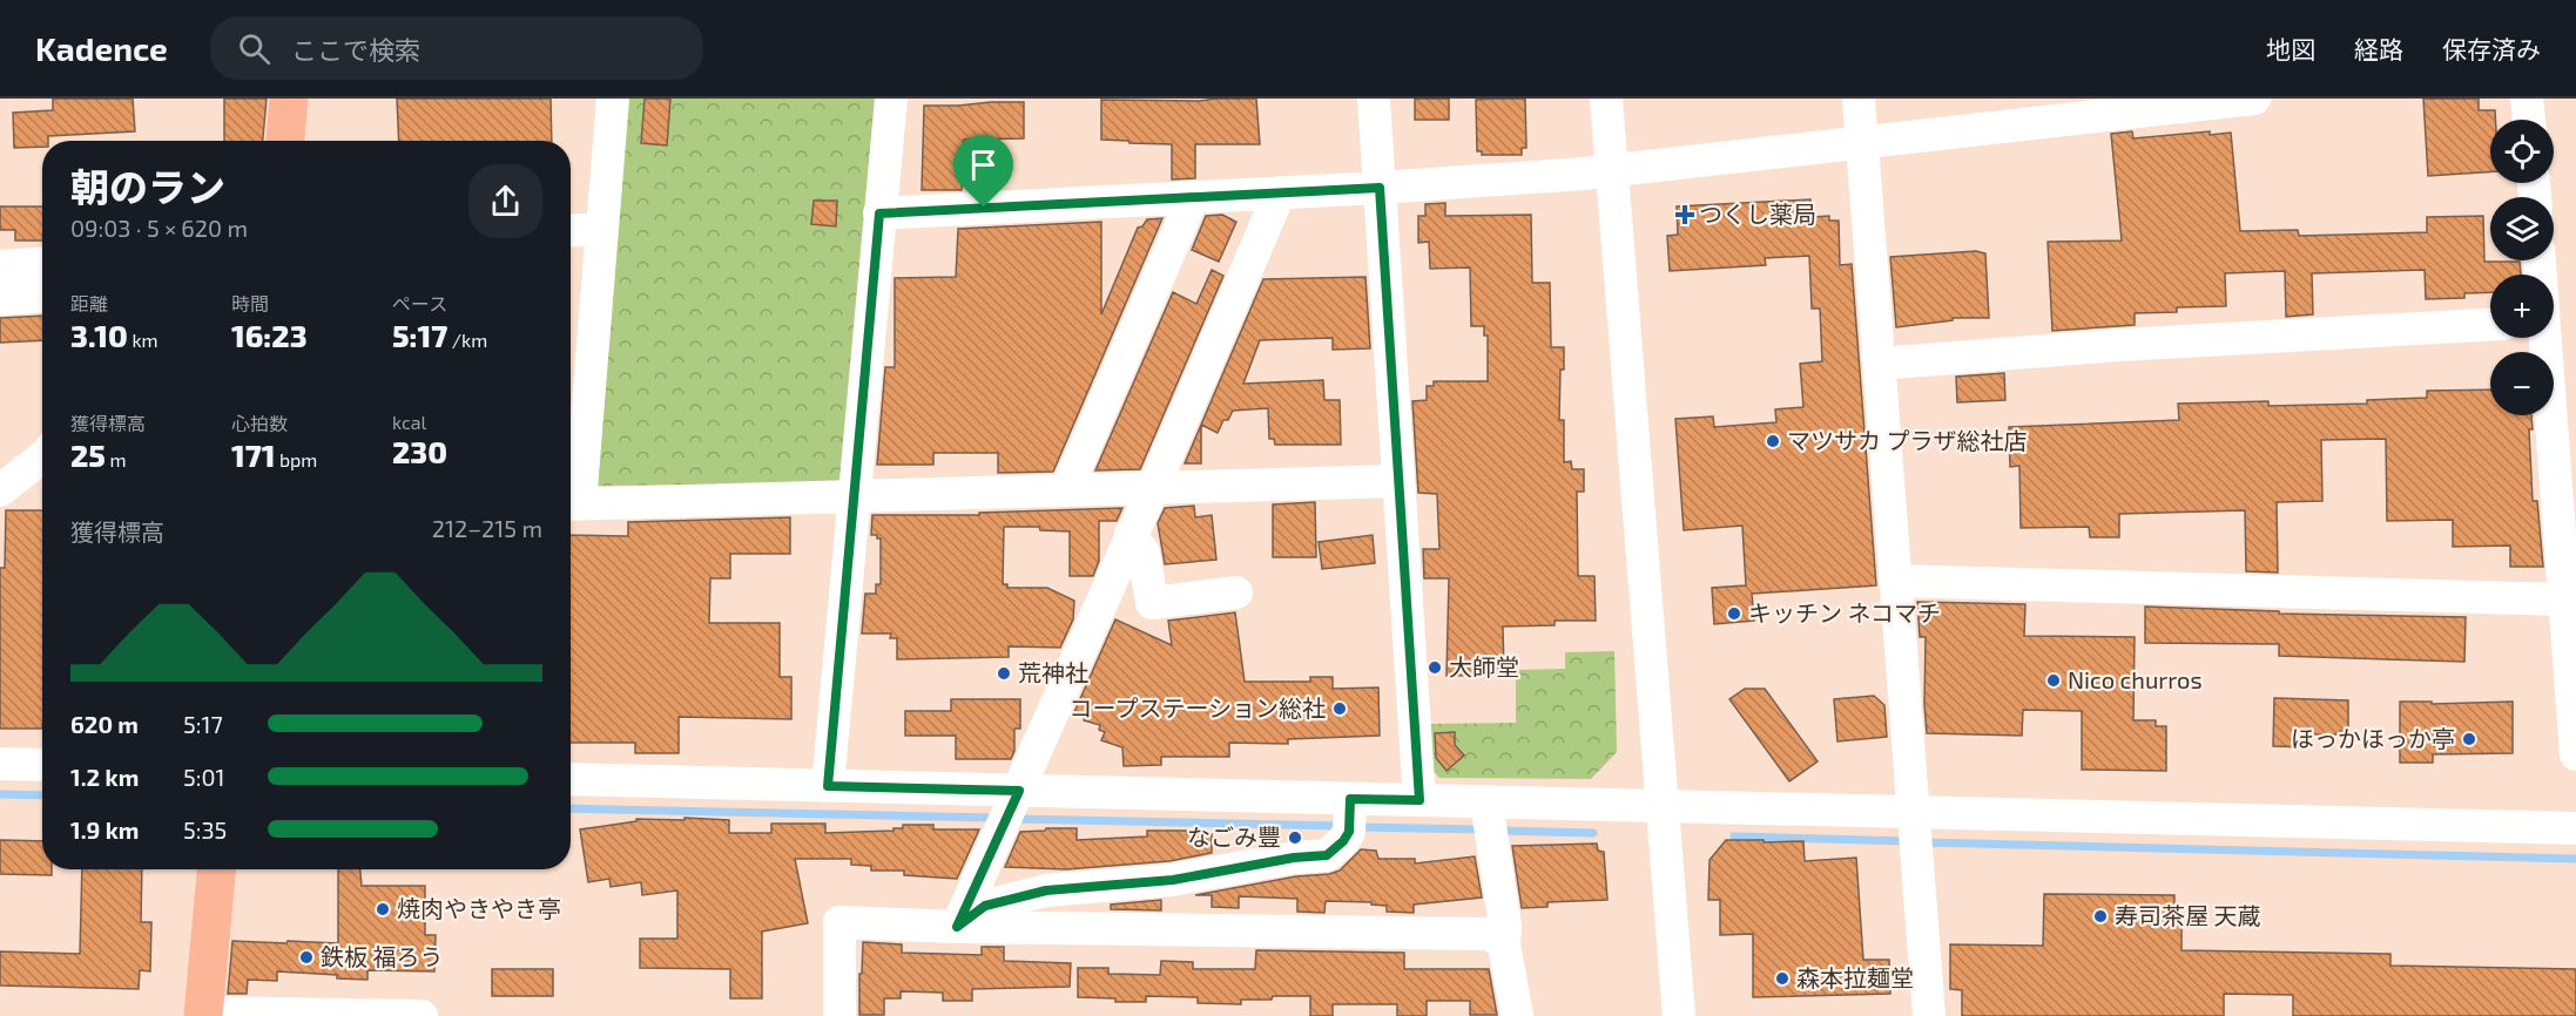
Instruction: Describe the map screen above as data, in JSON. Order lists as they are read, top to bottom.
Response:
{
  "places": {
    "health": ["つくし薬局"],
    "other": [
      "マツサカ プラザ総社店",
      "キッチン ネコマチ",
      "大師堂",
      "荒神社",
      "Nico churros",
      "コープステーション総社",
      "ほっかほっか亭",
      "なごみ豐",
      "焼肉やきやき亭",
      "寿司茶屋 天蔵",
      "鉄板 福ろう",
      "森本拉麺堂"
    ]
  },
  "page": {
    "header": "Kadence",
    "search": "ここで検索",
    "nav": ["地図", "経路", "保存済み"],
    "map_buttons": ["+", "−"],
    "heading": ["朝のラン", "09:03 · 5 × 620 m"],
    "stats": [
      ["距離", "3.10 km"],
      ["時間", "16:23"],
      ["ペース", "5:17 /km"],
      ["獲得標高", "25 m"],
      ["心拍数", "171 bpm"],
      ["kcal", "230"]
    ],
    "chart": ["獲得標高", "212–215 m"],
    "list": [
      {
        "name": "620 m",
        "note": "5:17"
      },
      {
        "name": "1.2 km",
        "note": "5:01"
      },
      {
        "name": "1.9 km",
        "note": "5:35"
      }
    ]
  }
}
